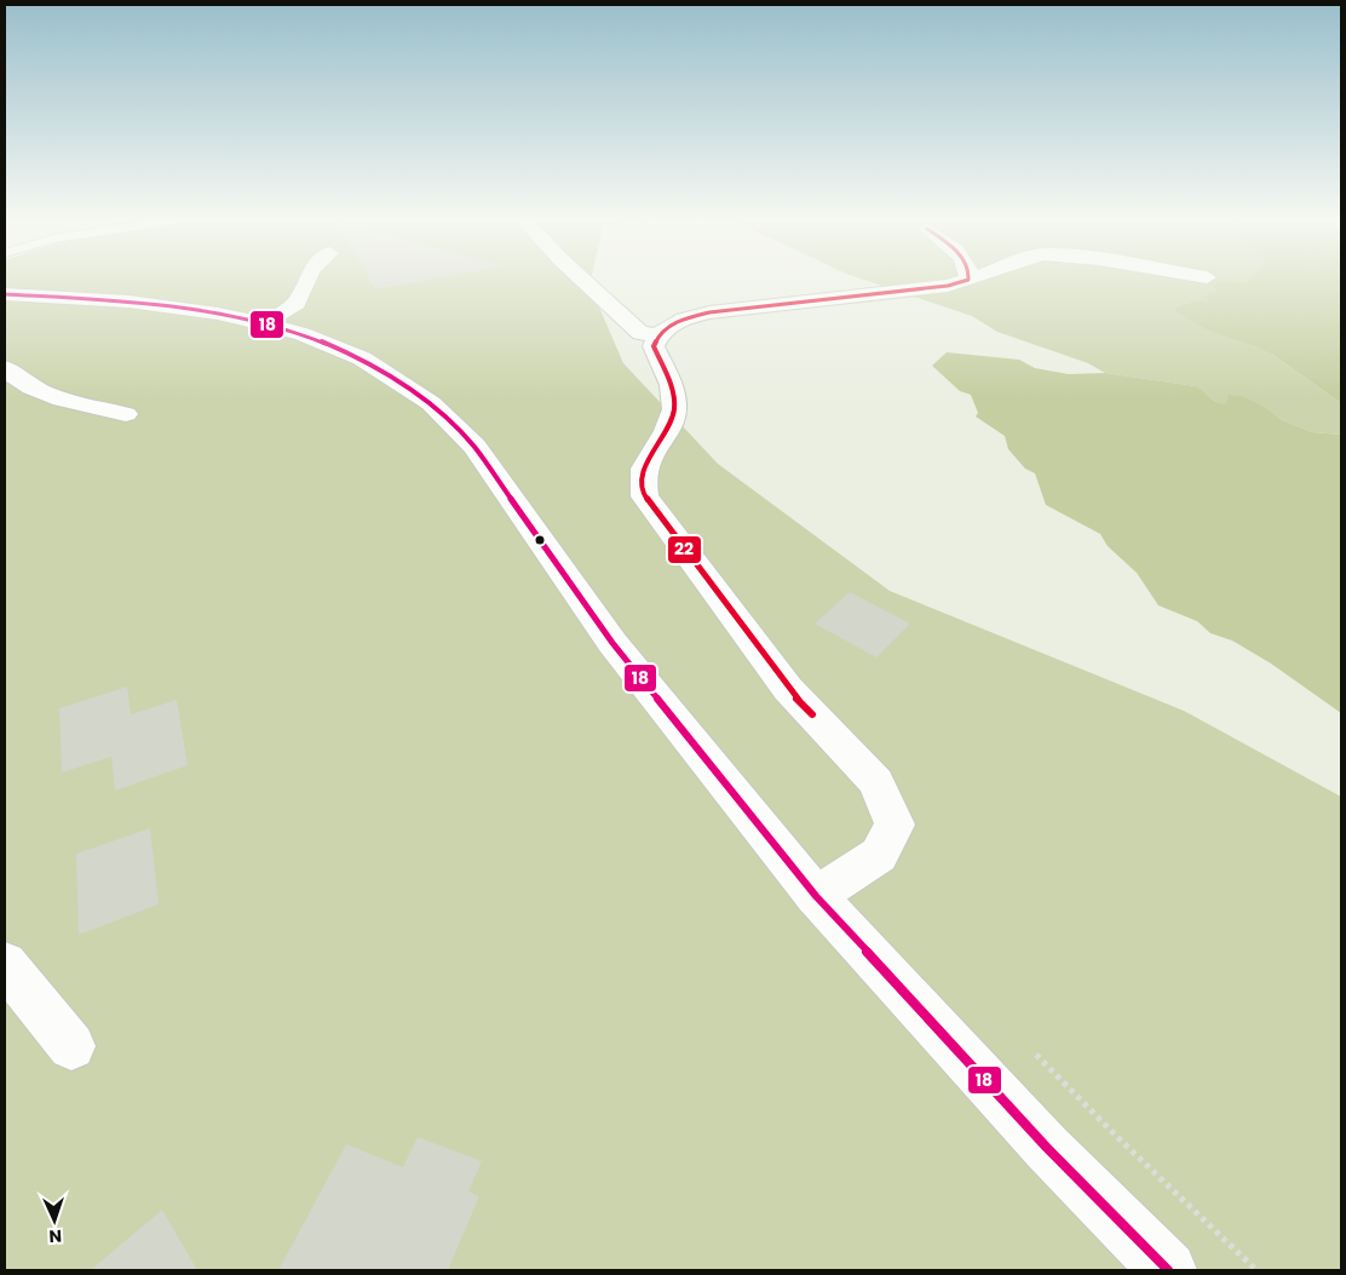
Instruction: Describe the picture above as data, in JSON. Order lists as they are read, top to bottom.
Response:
{
  "lines": ["transit line 22", "transit line 18"],
  "north": "bottom"
}
